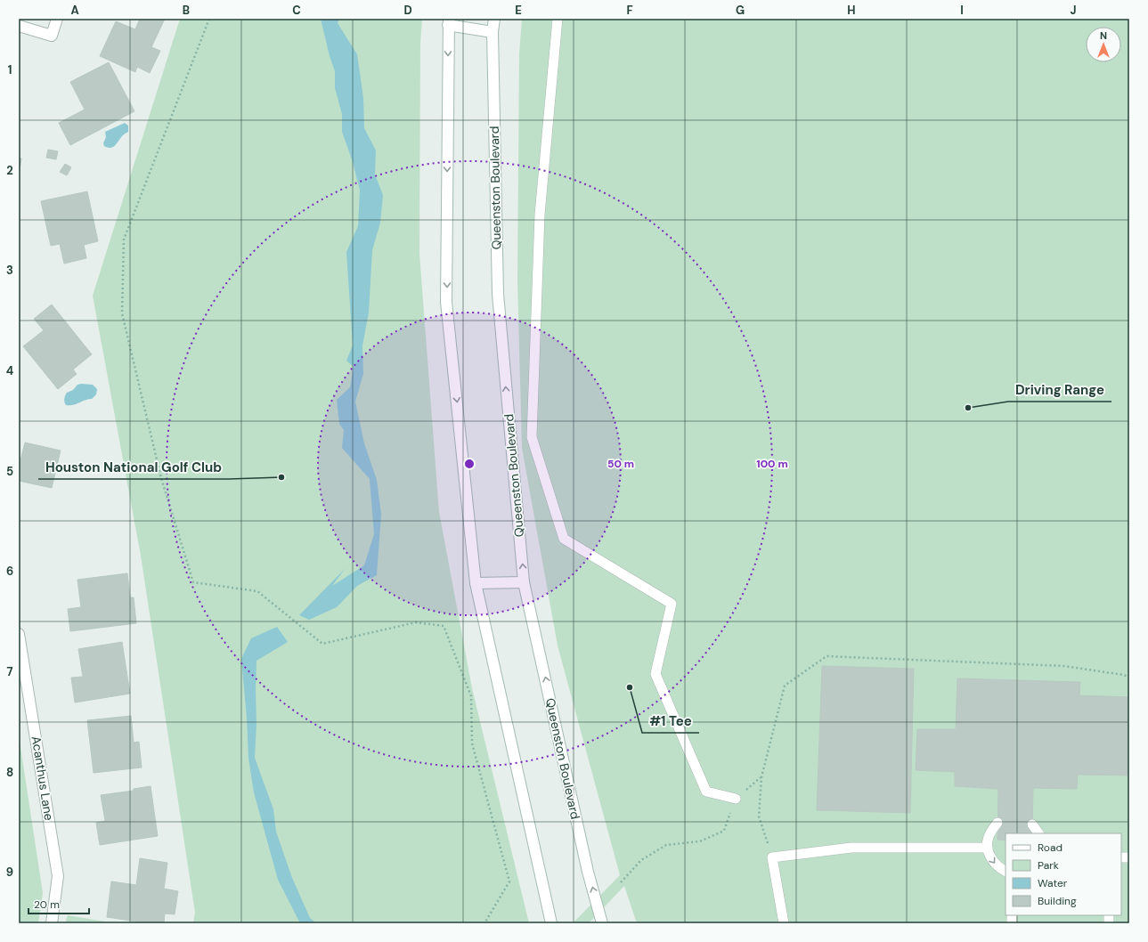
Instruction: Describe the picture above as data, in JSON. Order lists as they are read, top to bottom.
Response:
{
  "streets": {
    "main road": ["Queenston Boulevard", "Acanthus Lane"]
  },
  "places": ["Driving Range", "Houston National Golf Club", "#1 Tee"],
  "legend": [
    "Road",
    "Park",
    "Water",
    "Building"
  ],
  "scale_bar": "20 m",
  "north": "top",
  "grid": {
    "columns": [
      "A",
      "B",
      "C",
      "D",
      "E",
      "F",
      "G",
      "H",
      "I",
      "J"
    ],
    "rows": [
      "1",
      "2",
      "3",
      "4",
      "5",
      "6",
      "7",
      "8",
      "9"
    ]
  },
  "rings": ["50 m", "100 m"]
}
